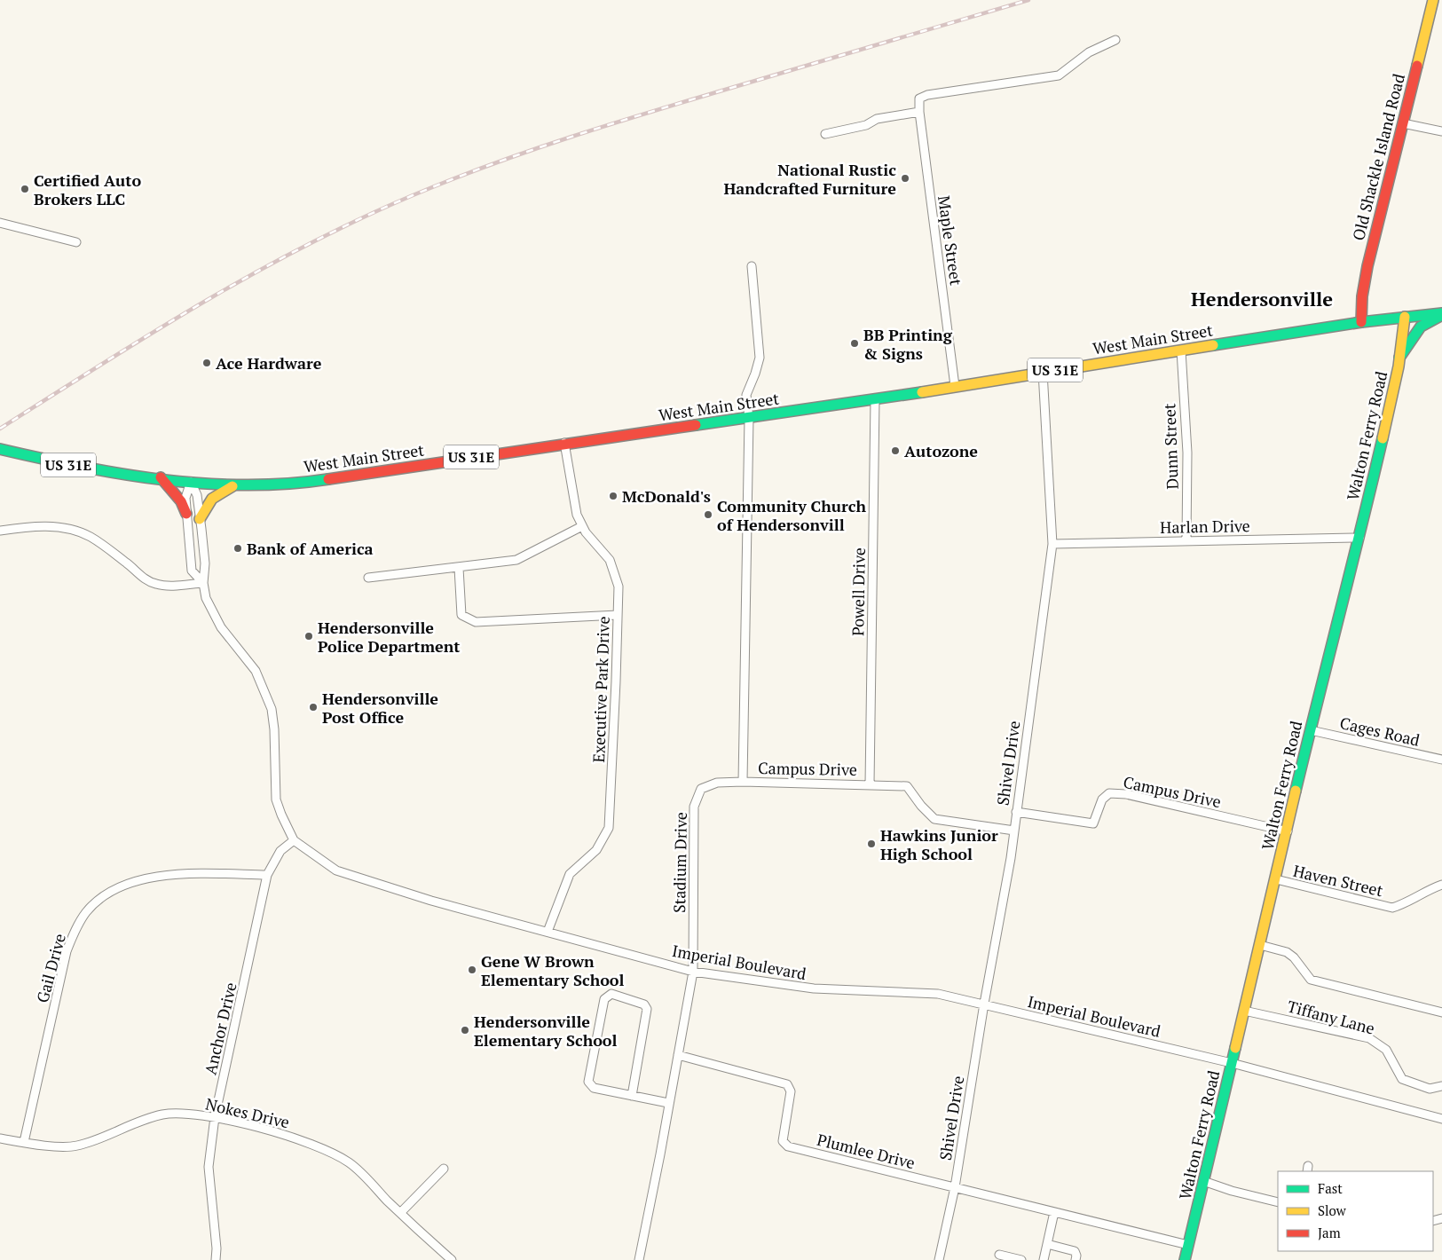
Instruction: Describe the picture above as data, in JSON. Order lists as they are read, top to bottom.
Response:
{
  "streets": {
    "main road": [
      "Old Shackle Island Road",
      "West Main Street",
      "US 31E",
      "Walton Ferry Road"
    ],
    "street": [
      "Maple Street",
      "Dunn Street",
      "Harlan Drive",
      "Powell Drive",
      "Executive Park Drive",
      "Cages Road",
      "Shivel Drive",
      "Campus Drive",
      "Stadium Drive",
      "Haven Street",
      "Imperial Boulevard",
      "Gail Drive",
      "Tiffany Lane",
      "Anchor Drive",
      "Nokes Drive",
      "Plumlee Drive"
    ]
  },
  "crossings": [
    ["Old Shackle Island Road", "West Main Street"],
    ["Maple Street", "West Main Street"],
    ["West Main Street", "Walton Ferry Road"],
    ["West Main Street", "Dunn Street"],
    ["West Main Street", "Powell Drive"],
    ["West Main Street", "Executive Park Drive"],
    ["West Main Street", "Shivel Drive"],
    ["Walton Ferry Road", "Harlan Drive"],
    ["Walton Ferry Road", "Cages Road"],
    ["Walton Ferry Road", "Campus Drive"],
    ["Walton Ferry Road", "Haven Street"],
    ["Walton Ferry Road", "Imperial Boulevard"],
    ["Walton Ferry Road", "Tiffany Lane"],
    ["Walton Ferry Road", "Plumlee Drive"],
    ["Dunn Street", "Harlan Drive"],
    ["Harlan Drive", "Shivel Drive"],
    ["Powell Drive", "Campus Drive"],
    ["Executive Park Drive", "Imperial Boulevard"],
    ["Shivel Drive", "Campus Drive"],
    ["Shivel Drive", "Imperial Boulevard"],
    ["Shivel Drive", "Plumlee Drive"],
    ["Campus Drive", "Stadium Drive"],
    ["Stadium Drive", "Imperial Boulevard"],
    ["Stadium Drive", "Plumlee Drive"],
    ["Imperial Boulevard", "Anchor Drive"],
    ["Gail Drive", "Anchor Drive"],
    ["Gail Drive", "Nokes Drive"],
    ["Anchor Drive", "Nokes Drive"]
  ],
  "districts": ["Hendersonville"],
  "places": [
    "National Rustic Handcrafted Furniture",
    "Certified Auto Brokers LLC",
    "BB Printing & Signs",
    "Ace Hardware",
    "Autozone",
    "McDonald's",
    "Community Church of Hendersonvill",
    "Bank of America",
    "Hendersonville Police Department",
    "Hendersonville Post Office",
    "Hawkins Junior High School",
    "Gene W Brown Elementary School",
    "Hendersonville Elementary School"
  ],
  "legend": ["Fast", "Slow", "Jam"]
}
